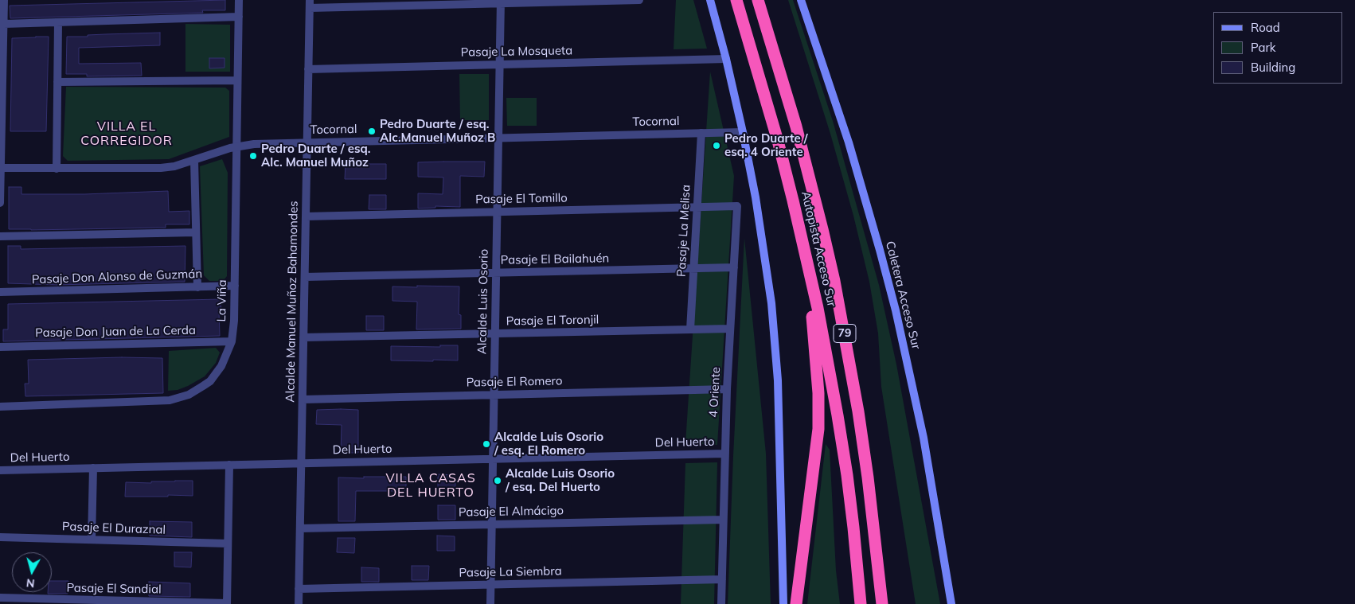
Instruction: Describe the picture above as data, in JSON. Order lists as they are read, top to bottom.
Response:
{
  "streets": {
    "highway": ["Autopista Acceso Sur", "79"],
    "main road": ["Caletera Acceso Sur"],
    "street": [
      "Pasaje La Mosqueta",
      "Tocornal",
      "Pasaje El Tomillo",
      "Pasaje La Melisa",
      "Pasaje El Bailahuén",
      "Pasaje Don Alonso de Guzmán",
      "La Viña",
      "Alcalde Manuel Muñoz Bahamondes",
      "Alcalde Luis Osorio",
      "Pasaje El Toronjil",
      "Pasaje Don Juan de La Cerda",
      "Pasaje El Romero",
      "4 Oriente",
      "Del Huerto",
      "Pasaje El Almácigo",
      "Pasaje El Duraznal",
      "Pasaje La Siembra",
      "Pasaje El Sandial"
    ]
  },
  "crossings": [
    ["Pasaje La Mosqueta", "Alcalde Manuel Muñoz Bahamondes"],
    ["Pasaje La Mosqueta", "Alcalde Luis Osorio"],
    ["Tocornal", "Pasaje La Melisa"],
    ["Tocornal", "La Viña"],
    ["Tocornal", "Alcalde Manuel Muñoz Bahamondes"],
    ["Tocornal", "Alcalde Luis Osorio"],
    ["Pasaje El Tomillo", "Pasaje La Melisa"],
    ["Pasaje El Tomillo", "Alcalde Manuel Muñoz Bahamondes"],
    ["Pasaje El Tomillo", "Alcalde Luis Osorio"],
    ["Pasaje El Tomillo", "4 Oriente"],
    ["Pasaje La Melisa", "Pasaje El Bailahuén"],
    ["Pasaje La Melisa", "Pasaje El Toronjil"],
    ["Pasaje El Bailahuén", "Alcalde Manuel Muñoz Bahamondes"],
    ["Pasaje El Bailahuén", "Alcalde Luis Osorio"],
    ["Pasaje El Bailahuén", "4 Oriente"],
    ["Pasaje Don Alonso de Guzmán", "La Viña"],
    ["La Viña", "Pasaje Don Juan de La Cerda"],
    ["Alcalde Manuel Muñoz Bahamondes", "Pasaje El Toronjil"],
    ["Alcalde Manuel Muñoz Bahamondes", "Pasaje El Romero"],
    ["Alcalde Manuel Muñoz Bahamondes", "Del Huerto"],
    ["Alcalde Manuel Muñoz Bahamondes", "Pasaje El Almácigo"],
    ["Alcalde Manuel Muñoz Bahamondes", "Pasaje La Siembra"],
    ["Alcalde Luis Osorio", "Pasaje El Toronjil"],
    ["Alcalde Luis Osorio", "Pasaje El Romero"],
    ["Alcalde Luis Osorio", "Del Huerto"],
    ["Alcalde Luis Osorio", "Pasaje El Almácigo"],
    ["Alcalde Luis Osorio", "Pasaje La Siembra"],
    ["Pasaje El Toronjil", "4 Oriente"],
    ["Pasaje El Romero", "4 Oriente"],
    ["4 Oriente", "Del Huerto"],
    ["4 Oriente", "Pasaje El Almácigo"],
    ["4 Oriente", "Pasaje La Siembra"]
  ],
  "districts": ["VILLA EL CORREGIDOR", "VILLA CASAS DEL HUERTO"],
  "places": [
    "Pedro Duarte / esq. Alc.Manuel Muñoz B",
    "Pedro Duarte / esq. 4 Oriente",
    "Pedro Duarte / esq. Alc. Manuel Muñoz",
    "Alcalde Luis Osorio / esq. El Romero",
    "Alcalde Luis Osorio / esq. Del Huerto"
  ],
  "legend": ["Road", "Park", "Building"],
  "north": "bottom"
}
